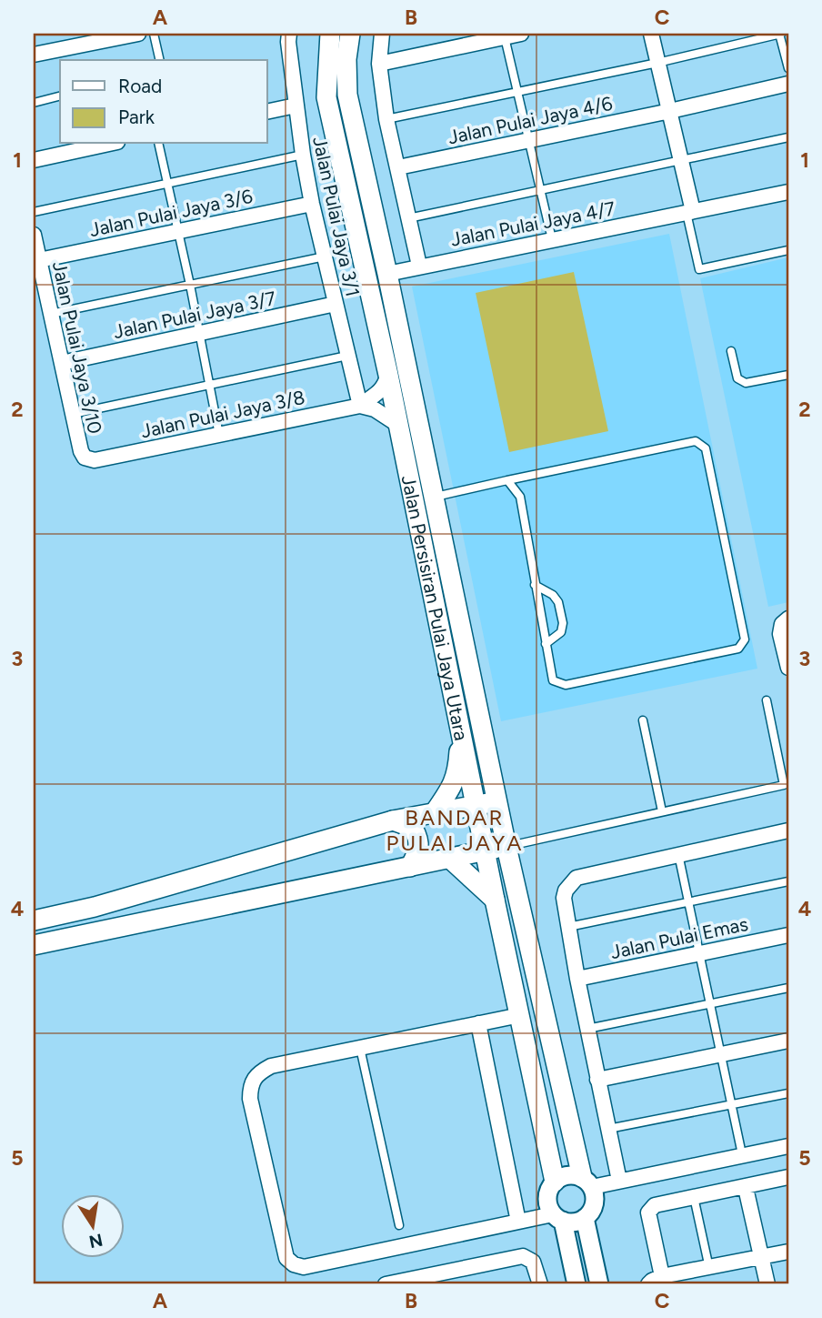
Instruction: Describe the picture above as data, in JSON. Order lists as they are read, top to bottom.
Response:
{
  "streets": {
    "main road": ["Jalan Persisiran Pulai Jaya Utara"],
    "street": [
      "Jalan Pulai Jaya 4/6",
      "Jalan Pulai Jaya 3/6",
      "Jalan Pulai Jaya 3/1",
      "Jalan Pulai Jaya 4/7",
      "Jalan Pulai Jaya 3/7",
      "Jalan Pulai Jaya 3/10",
      "Jalan Pulai Jaya 3/8",
      "Jalan Pulai Emas"
    ]
  },
  "crossings": [
    ["Jalan Pulai Jaya 3/6", "Jalan Pulai Jaya 3/1"],
    ["Jalan Pulai Jaya 3/6", "Jalan Pulai Jaya 3/10"],
    ["Jalan Pulai Jaya 3/1", "Jalan Pulai Jaya 3/7"],
    ["Jalan Pulai Jaya 3/1", "Jalan Pulai Jaya 3/8"],
    ["Jalan Pulai Jaya 4/7", "Jalan Persisiran Pulai Jaya Utara"],
    ["Jalan Pulai Jaya 3/7", "Jalan Pulai Jaya 3/10"],
    ["Jalan Pulai Jaya 3/10", "Jalan Pulai Jaya 3/8"]
  ],
  "districts": ["BANDAR PULAI JAYA"],
  "legend": ["Road", "Park"],
  "north": "bottom",
  "grid": {
    "columns": ["A", "B", "C"],
    "rows": [
      "1",
      "2",
      "3",
      "4",
      "5"
    ]
  }
}
